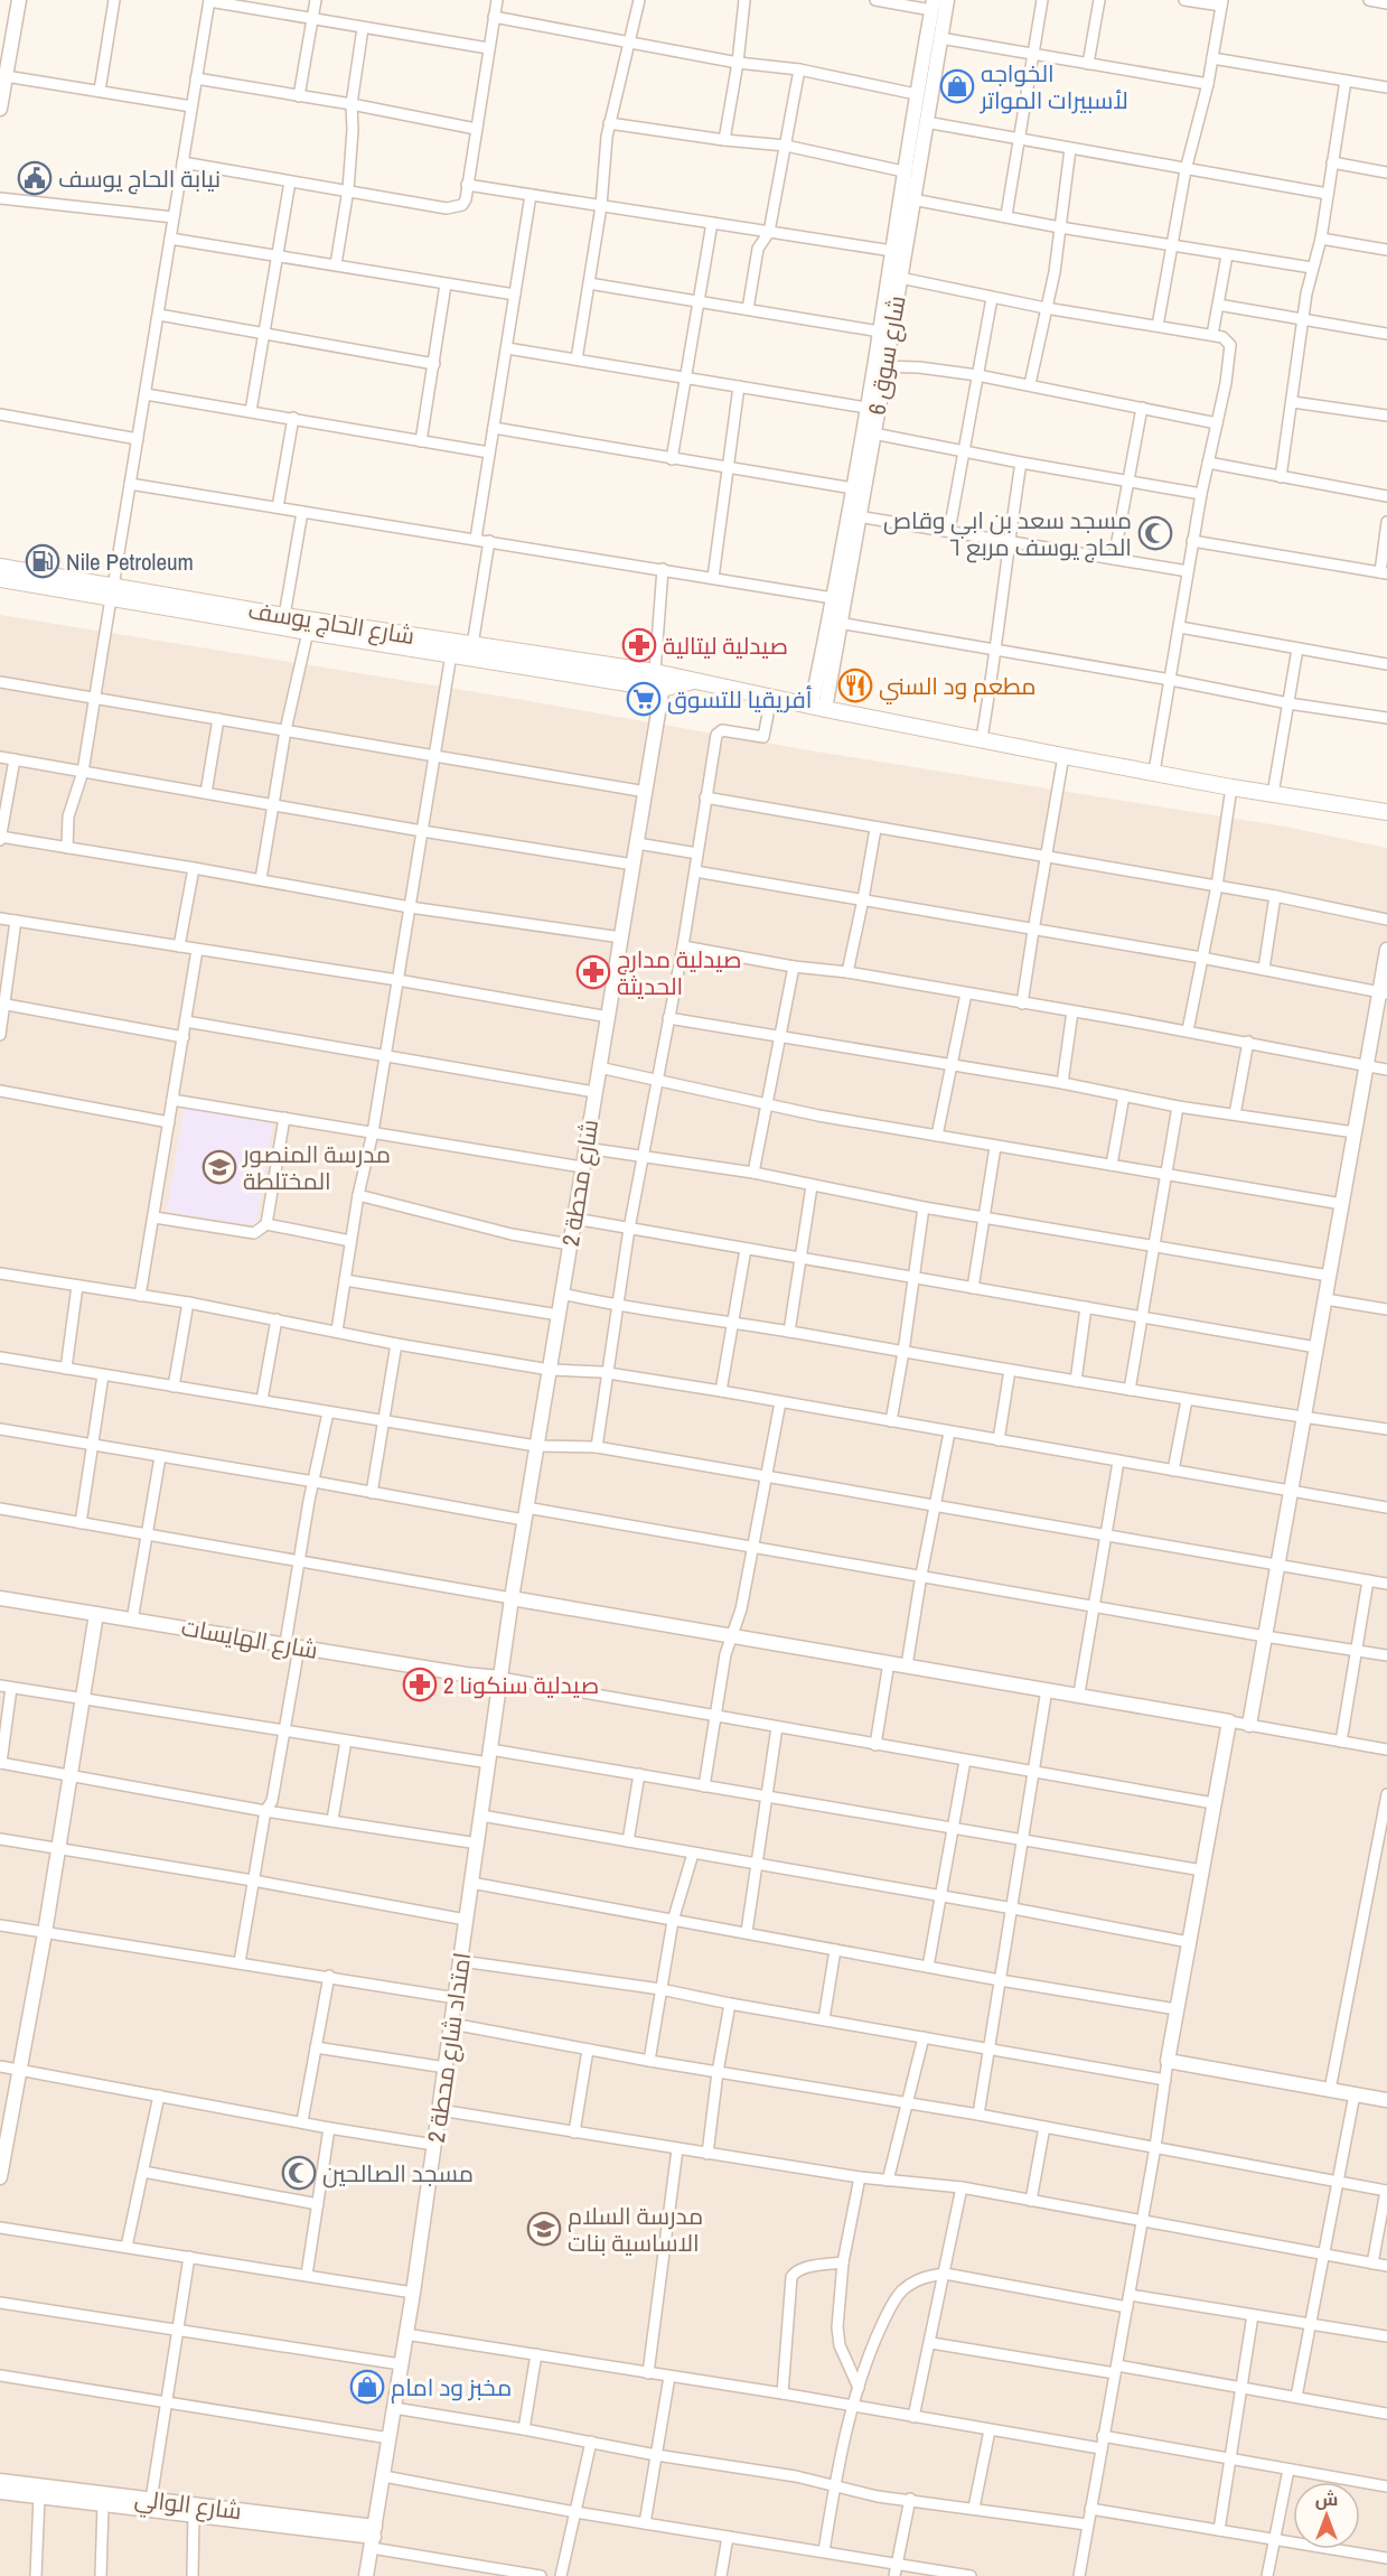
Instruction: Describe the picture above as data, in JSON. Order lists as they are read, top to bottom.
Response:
{
  "streets": {
    "main road": ["شارع الحاج يوسف"],
    "street": [
      "شارع سوق 6",
      "شارع محطة 2",
      "شارع الهايسات",
      "امتداد شارع محطة 2",
      "شارع الوالي"
    ]
  },
  "crossings": [
    ["شارع الحاج يوسف", "شارع محطة 2"],
    ["شارع محطة 2", "شارع الهايسات"],
    ["شارع محطة 2", "امتداد شارع محطة 2"],
    ["شارع الهايسات", "امتداد شارع محطة 2"],
    ["امتداد شارع محطة 2", "شارع الوالي"]
  ],
  "places": {
    "shop": ["الخواجه لأسبيرات المواتر", "مخبز ود امام"],
    "public building": ["نيابة الحاج يوسف"],
    "mosque": ["مسجد سعد بن ابي وقاص الحاج يوسف مربع ٦", "مسجد الصالحين"],
    "fuel station": ["Nile Petroleum"],
    "pharmacy": ["صيدلية ليتالية", "صيدلية مدارج الحديثة", "صيدلية سنكونا 2"],
    "restaurant": ["مطعم ود السني"],
    "supermarket": ["أفريقيا للتسوق"],
    "school or university": ["مدرسة المنصور المختلطة", "مدرسة السلام الاساسية بنات"]
  },
  "north": "top"
}
